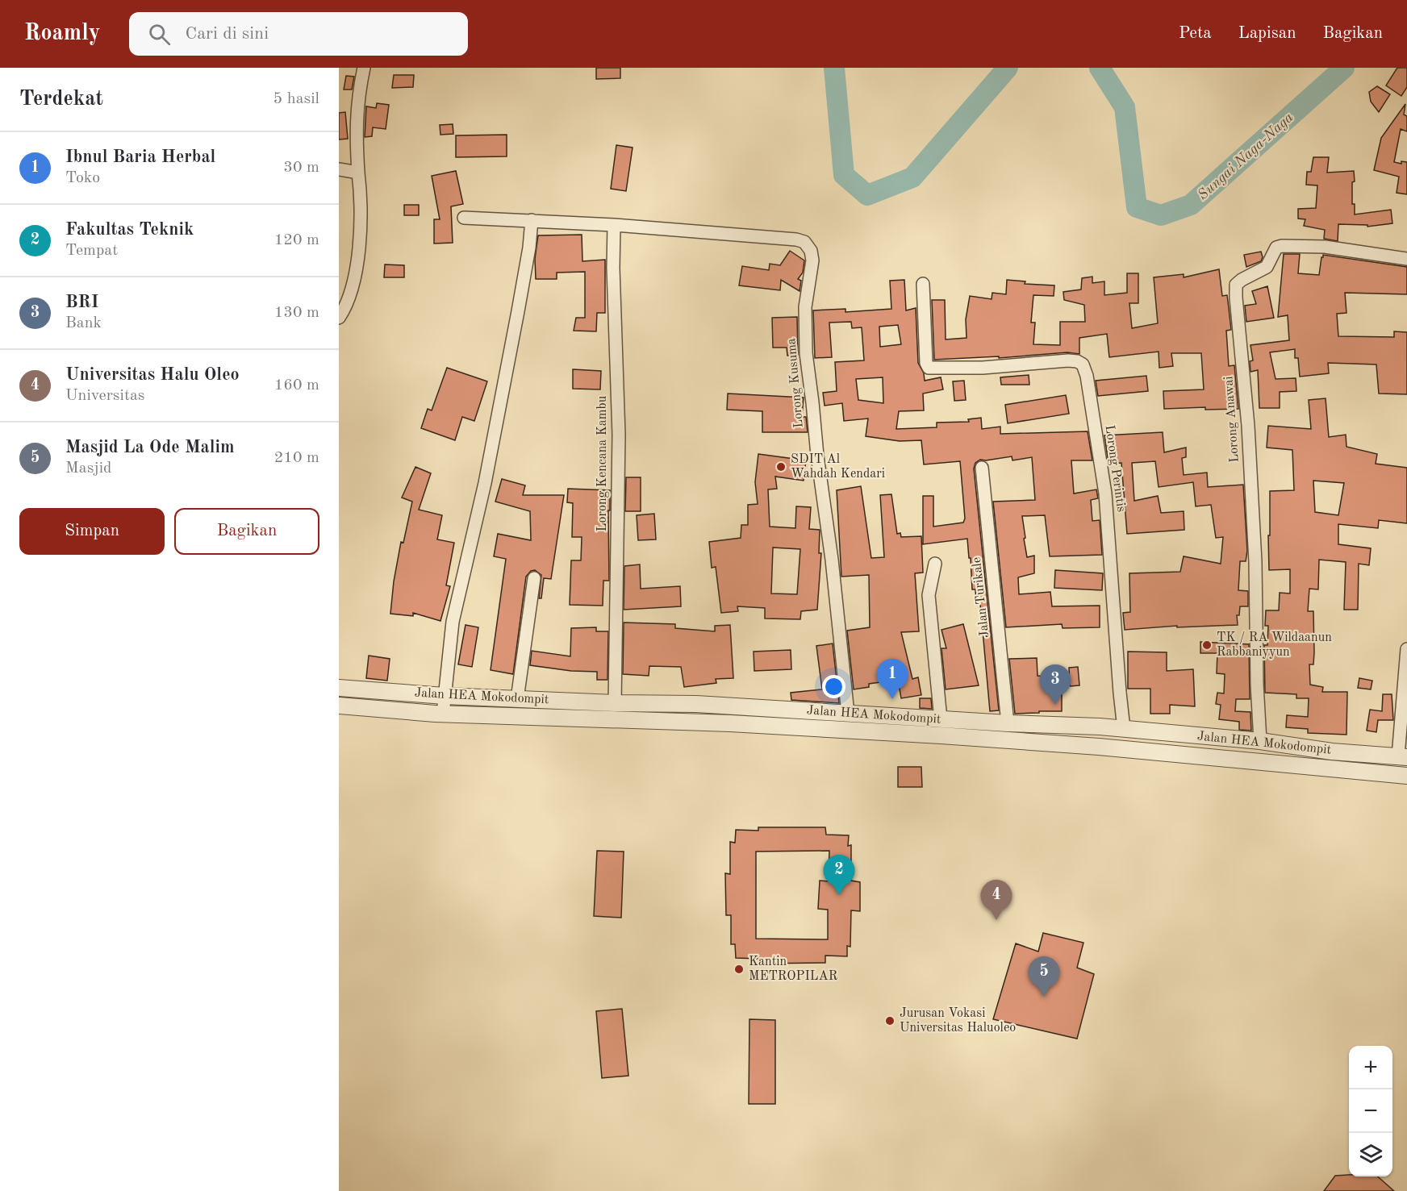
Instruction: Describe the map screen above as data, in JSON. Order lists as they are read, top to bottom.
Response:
{
  "streets": {
    "street": [
      "Lorong Kusuma",
      "Lorong Anawai",
      "Lorong Kencana Kambu",
      "Lorong Perintis",
      "Jalan Turikale",
      "Jalan HEA Mokodompit"
    ]
  },
  "crossings": [
    ["Lorong Kusuma", "Lorong Kencana Kambu"],
    ["Lorong Kusuma", "Jalan HEA Mokodompit"],
    ["Lorong Anawai", "Jalan HEA Mokodompit"],
    ["Lorong Kencana Kambu", "Jalan HEA Mokodompit"],
    ["Lorong Perintis", "Jalan HEA Mokodompit"],
    ["Jalan Turikale", "Jalan HEA Mokodompit"]
  ],
  "water": ["Sungai Naga-Naga"],
  "places": [
    "SDIT Al Wahdah Kendari",
    "TK / RA Wildaanun Rabbaniyyun",
    "Kantin METROPILAR",
    "Jurusan Vokasi Universitas Haluoleo"
  ],
  "page": {
    "header": "Roamly",
    "search": "Cari di sini",
    "nav": ["Peta", "Lapisan", "Bagikan"],
    "heading": ["Terdekat", "5 hasil"],
    "list": [
      {
        "mark": "1",
        "name": "Ibnul Baria Herbal",
        "note": "Toko",
        "value": "30 m"
      },
      {
        "mark": "2",
        "name": "Fakultas Teknik",
        "note": "Tempat",
        "value": "120 m"
      },
      {
        "mark": "3",
        "name": "BRI",
        "note": "Bank",
        "value": "130 m"
      },
      {
        "mark": "4",
        "name": "Universitas Halu Oleo",
        "note": "Universitas",
        "value": "160 m"
      },
      {
        "mark": "5",
        "name": "Masjid La Ode Malim",
        "note": "Masjid",
        "value": "210 m"
      }
    ],
    "buttons": ["Simpan", "Bagikan"],
    "pins": [
      "1",
      "3",
      "2",
      "4",
      "5"
    ],
    "map_buttons": ["+", "−"]
  }
}
